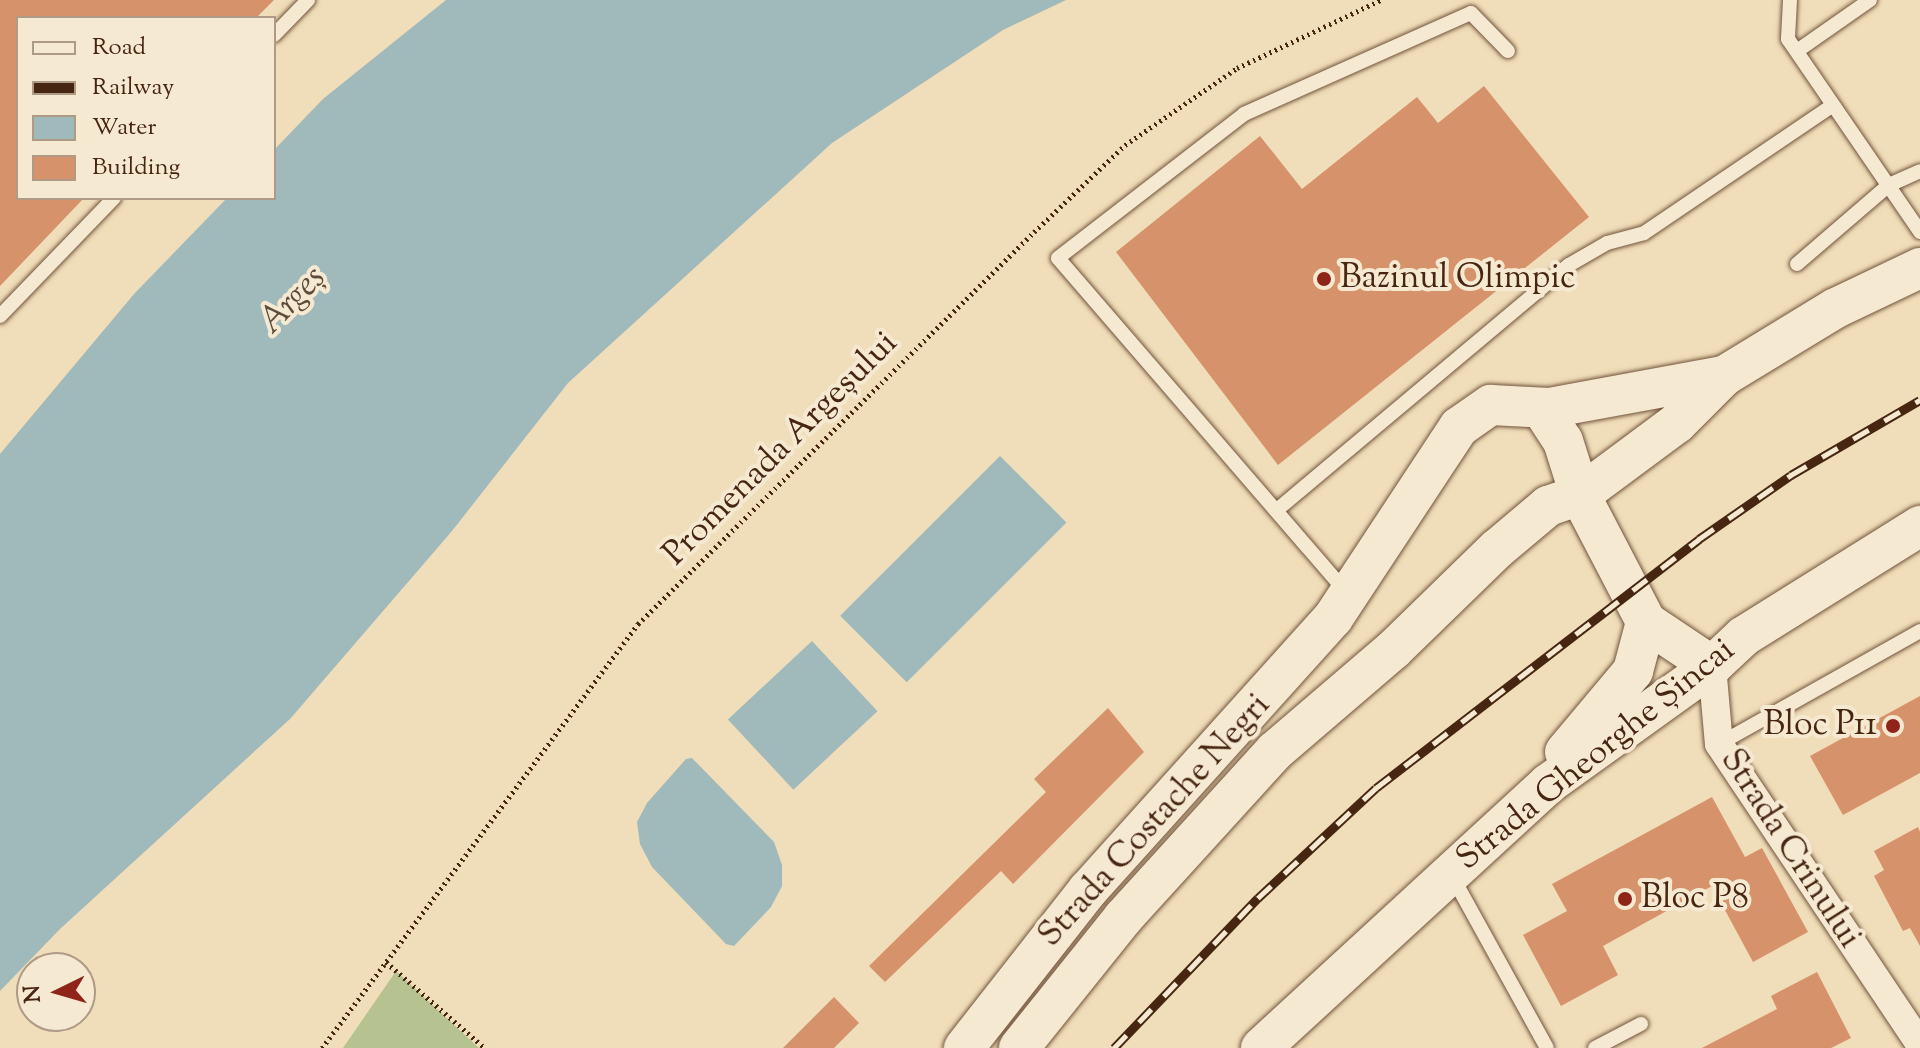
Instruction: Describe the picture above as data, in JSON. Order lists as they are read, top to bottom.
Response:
{
  "streets": {
    "main road": ["Strada Gheorghe Șincai", "Strada Costache Negri"],
    "street": ["Strada Crinului"],
    "path": ["Promenada Argeșului"]
  },
  "crossings": [
    ["Strada Gheorghe Șincai", "Strada Crinului"]
  ],
  "water": ["Argeș"],
  "places": ["Bazinul Olimpic", "Bloc P11", "Bloc P8"],
  "legend": [
    "Road",
    "Railway",
    "Water",
    "Building"
  ],
  "north": "left"
}
